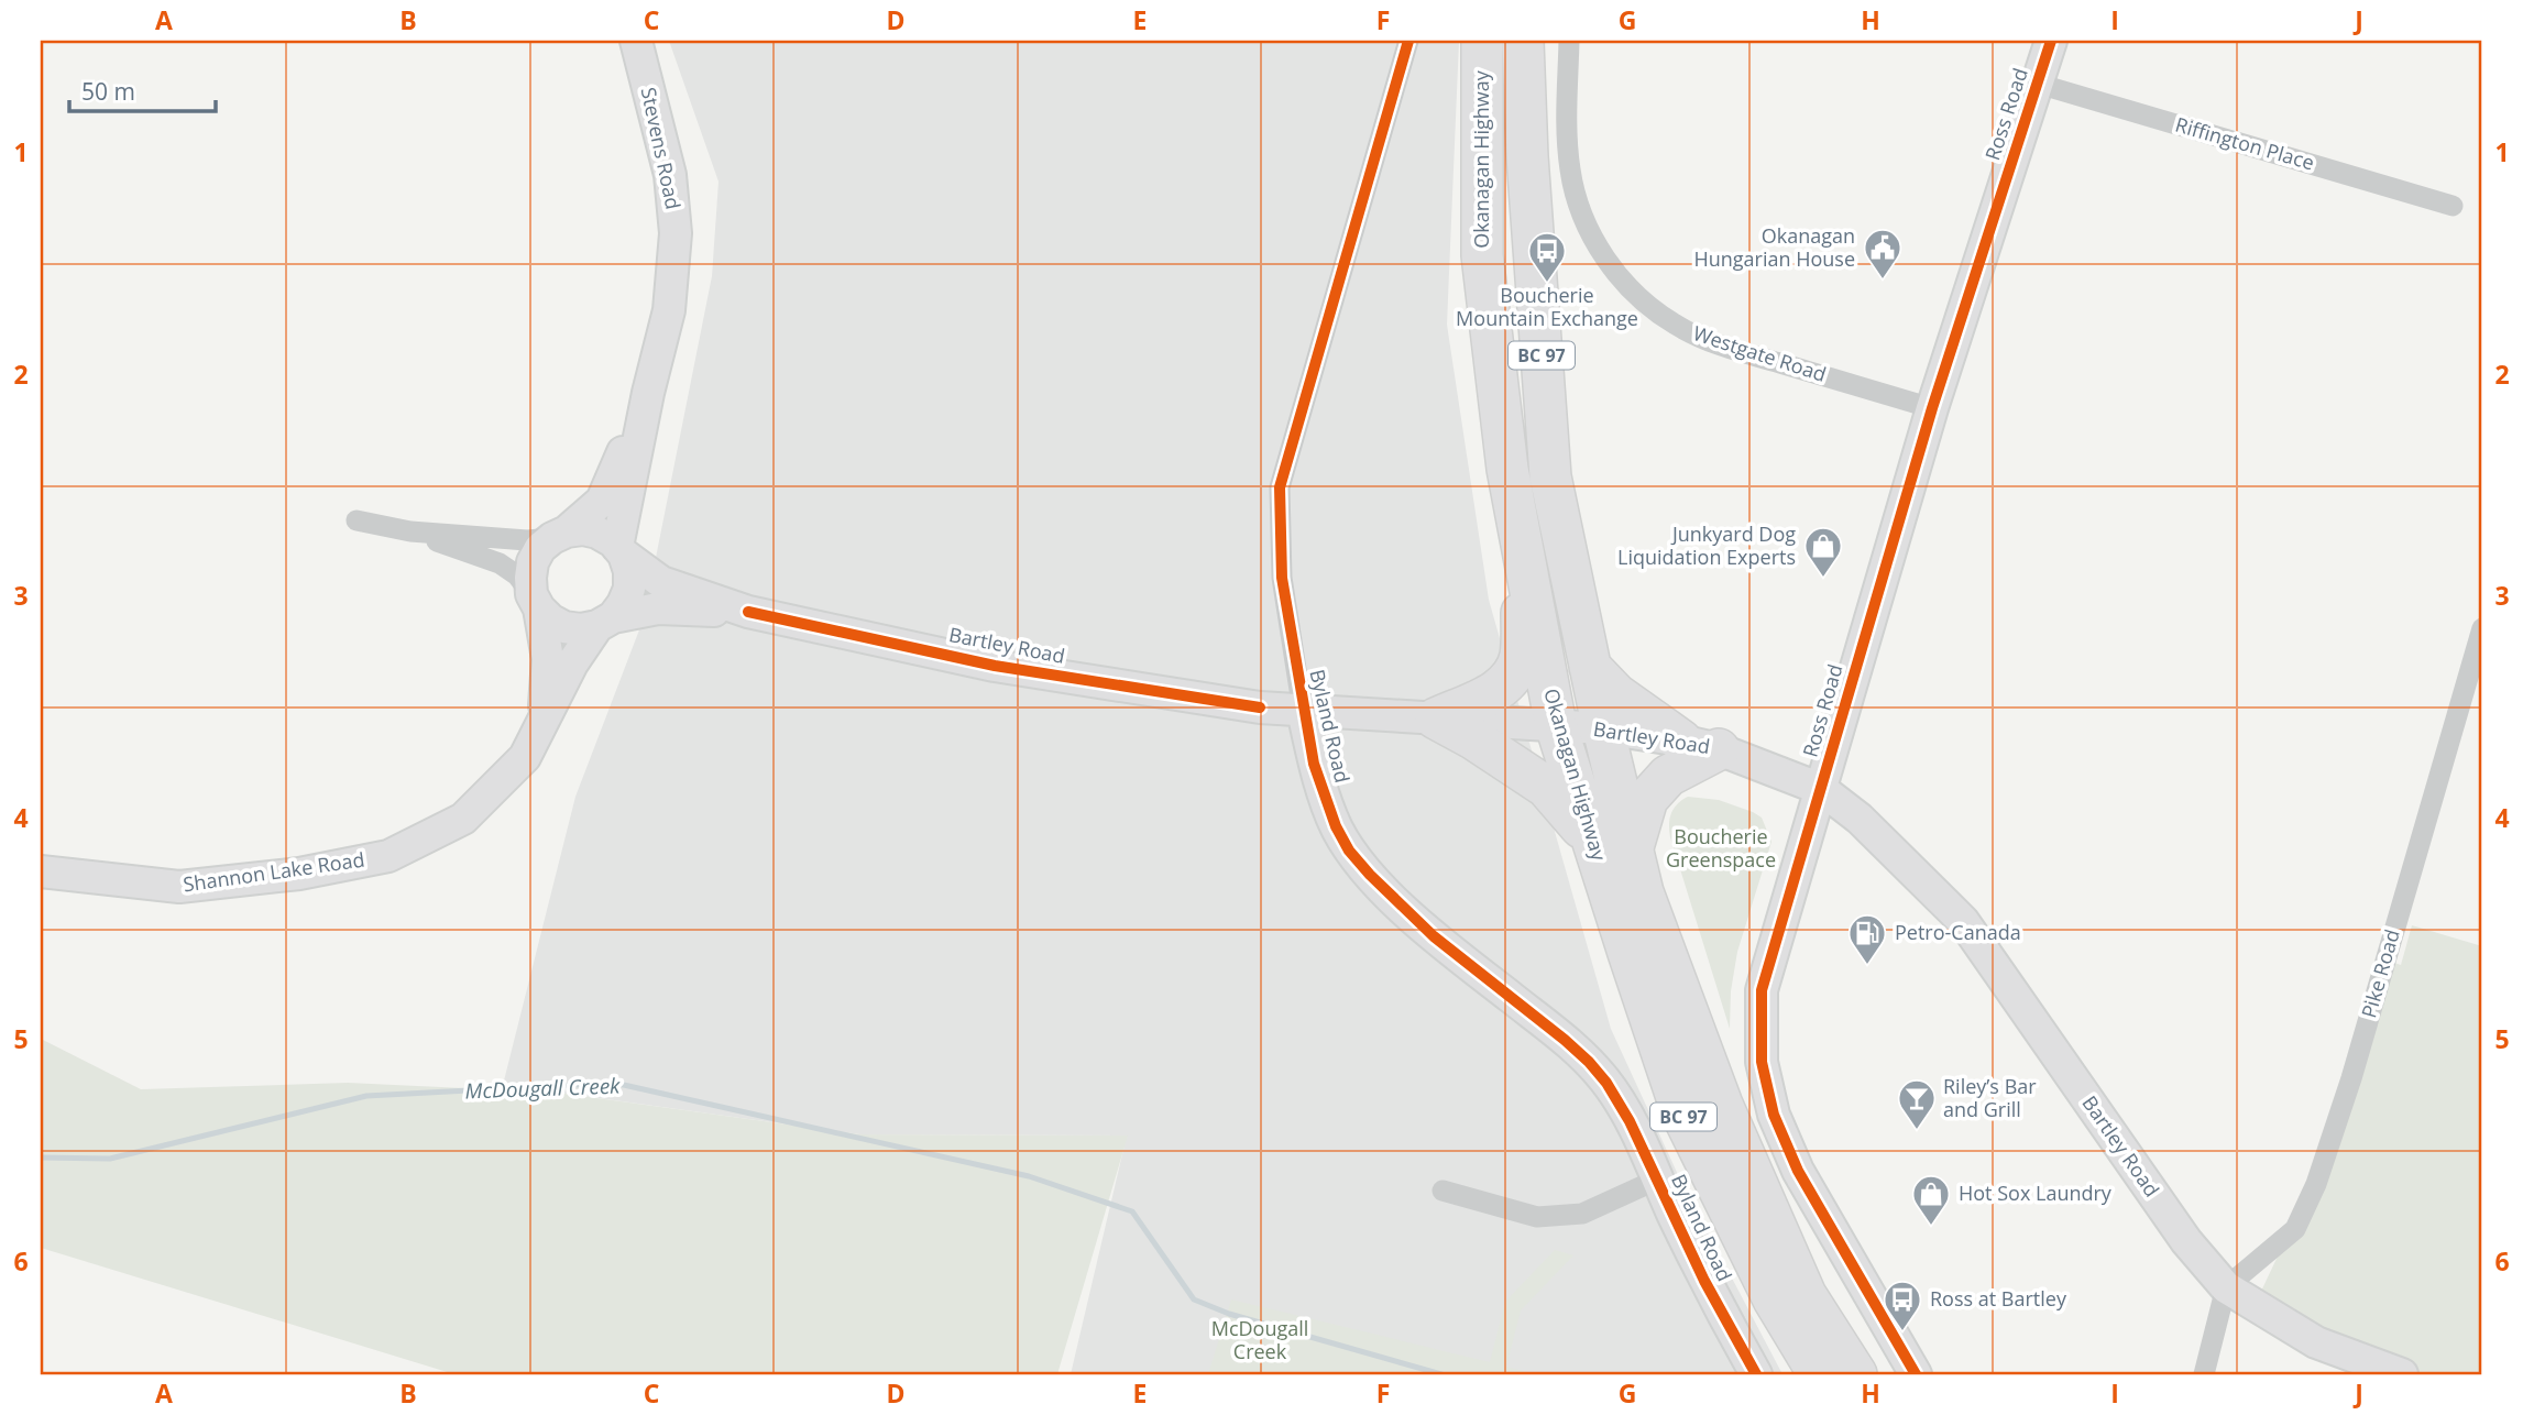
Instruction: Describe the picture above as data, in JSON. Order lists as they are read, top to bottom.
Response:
{
  "streets": {
    "highway": ["Okanagan Highway", "BC 97"],
    "street": [
      "Ross Road",
      "Riffington Place",
      "Stevens Road",
      "Westgate Road",
      "Bartley Road",
      "Byland Road",
      "Shannon Lake Road",
      "Pike Road"
    ]
  },
  "crossings": [
    ["Ross Road", "Riffington Place"],
    ["Ross Road", "Westgate Road"],
    ["Ross Road", "Bartley Road"],
    ["Stevens Road", "Bartley Road"],
    ["Stevens Road", "Shannon Lake Road"],
    ["Okanagan Highway", "Bartley Road"],
    ["Bartley Road", "Byland Road"],
    ["Bartley Road", "Shannon Lake Road"],
    ["Bartley Road", "Pike Road"]
  ],
  "water": ["McDougall Creek"],
  "parks": ["Boucherie Greenspace", "McDougall Creek"],
  "places": {
    "public building": ["Okanagan Hungarian House"],
    "bus stop": ["Boucherie Mountain Exchange", "Ross at Bartley"],
    "shop": ["Junkyard Dog Liquidation Experts", "Hot Sox Laundry"],
    "fuel station": ["Petro-Canada"],
    "bar": ["Riley’s Bar and Grill"]
  },
  "scale_bar": "50 m",
  "grid": {
    "columns": [
      "A",
      "B",
      "C",
      "D",
      "E",
      "F",
      "G",
      "H",
      "I",
      "J"
    ],
    "rows": [
      "1",
      "2",
      "3",
      "4",
      "5",
      "6"
    ]
  }
}
